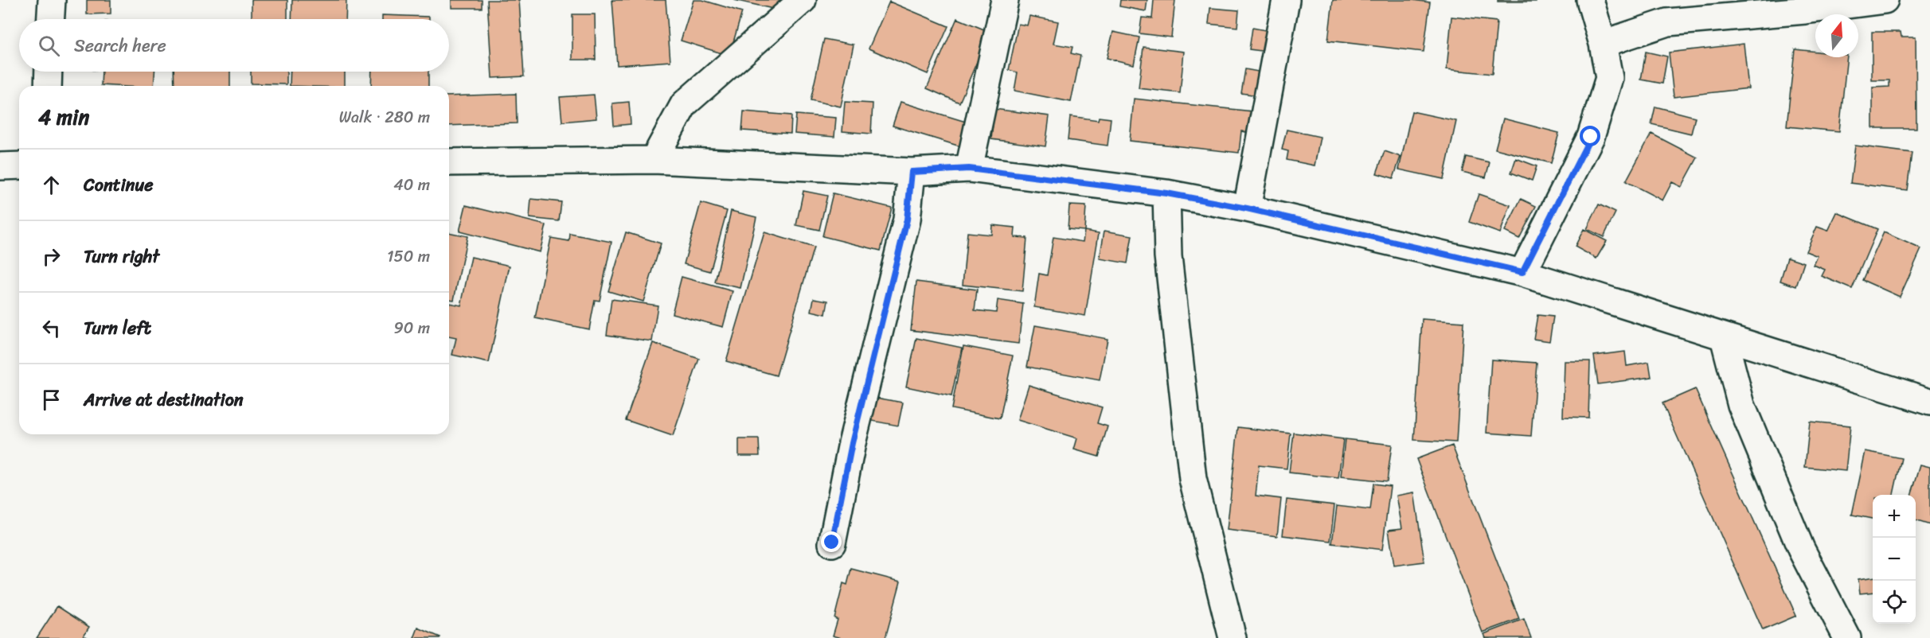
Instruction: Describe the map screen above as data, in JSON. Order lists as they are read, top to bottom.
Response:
{
  "north": "top",
  "page": {
    "search": "Search here",
    "heading": ["4 min", "Walk · 280 m"],
    "list": [
      ["Continue", "40 m"],
      ["Turn right", "150 m"],
      ["Turn left", "90 m"],
      "Arrive at destination"
    ],
    "map_buttons": ["+", "−"]
  }
}
